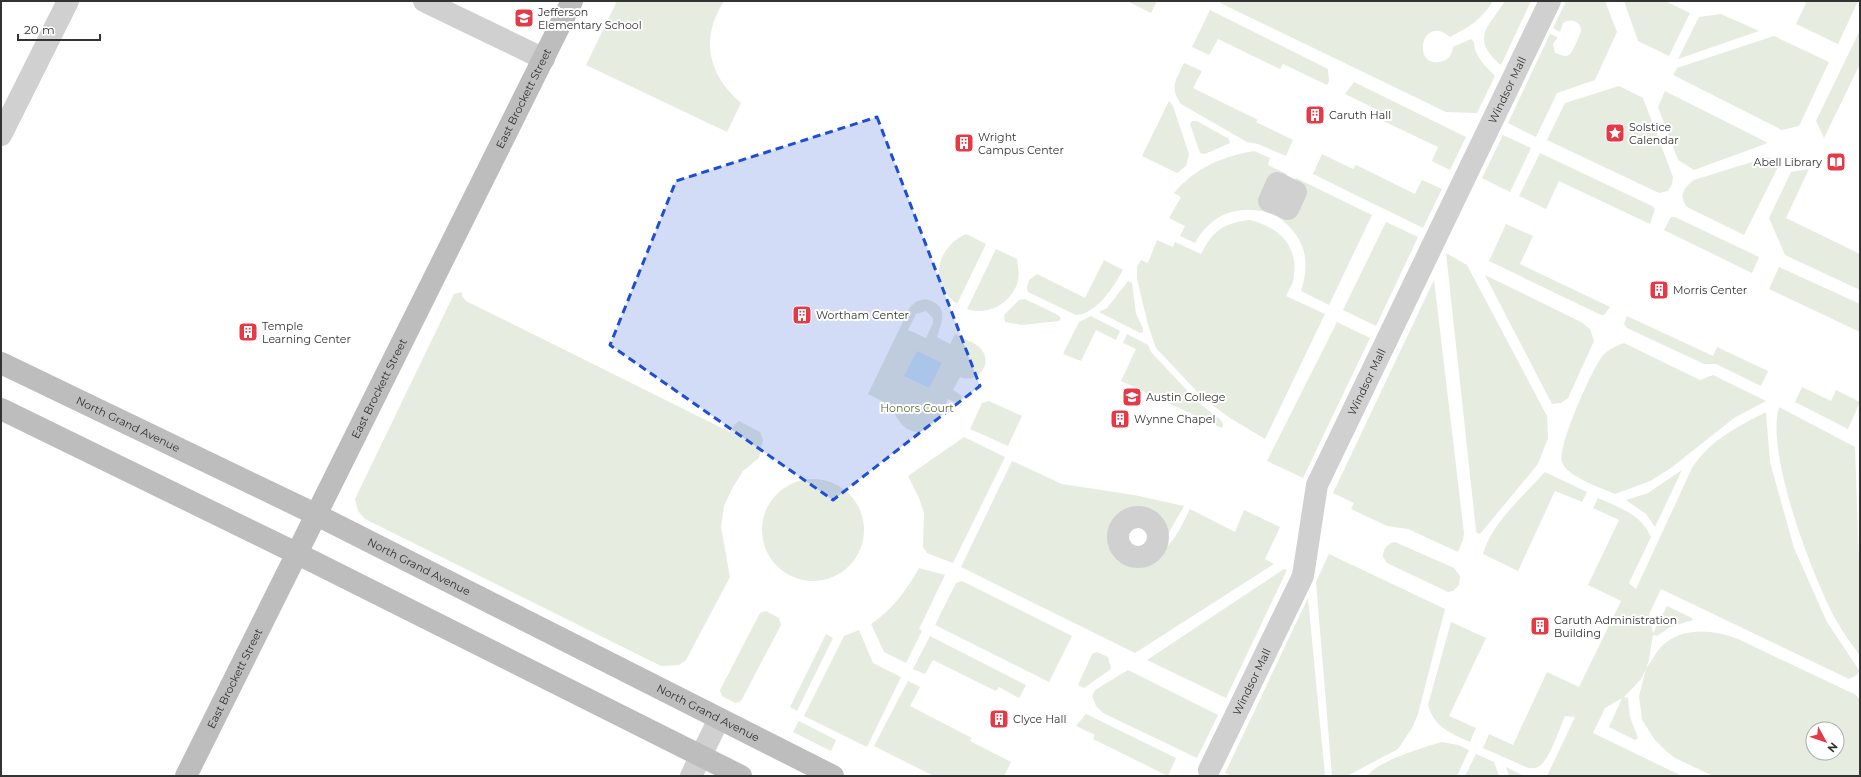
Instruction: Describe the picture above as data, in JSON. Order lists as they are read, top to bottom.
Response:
{
  "streets": {
    "main road": ["East Brockett Street", "North Grand Avenue"],
    "street": ["Windsor Mall"]
  },
  "crossings": [
    ["East Brockett Street", "North Grand Avenue"]
  ],
  "parks": ["Honors Court"],
  "places": {
    "school or university": ["Jefferson Elementary School", "Austin College"],
    "building": [
      "Caruth Hall",
      "Wright Campus Center",
      "Morris Center",
      "Wortham Center",
      "Temple Learning Center",
      "Wynne Chapel",
      "Caruth Administration Building",
      "Clyce Hall"
    ],
    "place": ["Solstice Calendar"],
    "library": ["Abell Library"]
  },
  "scale_bar": "20 m",
  "north": "bottom right"
}
